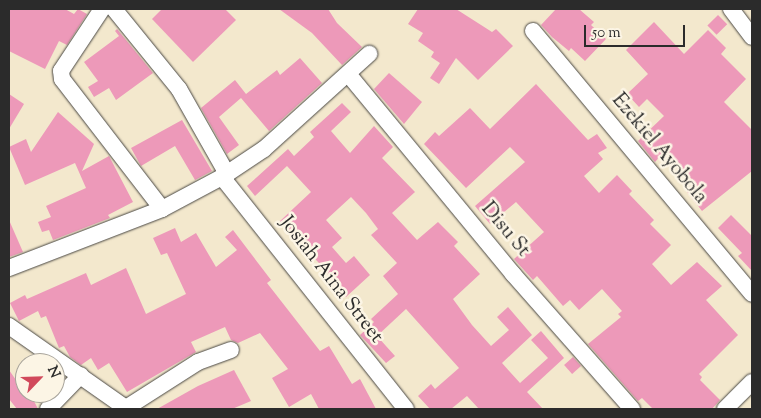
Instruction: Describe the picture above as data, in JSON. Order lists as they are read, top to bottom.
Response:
{
  "streets": {
    "street": ["Ezekiel Ayobola", "Disu St", "Josiah Aina Street"]
  },
  "scale_bar": "50 m",
  "north": "top right"
}
